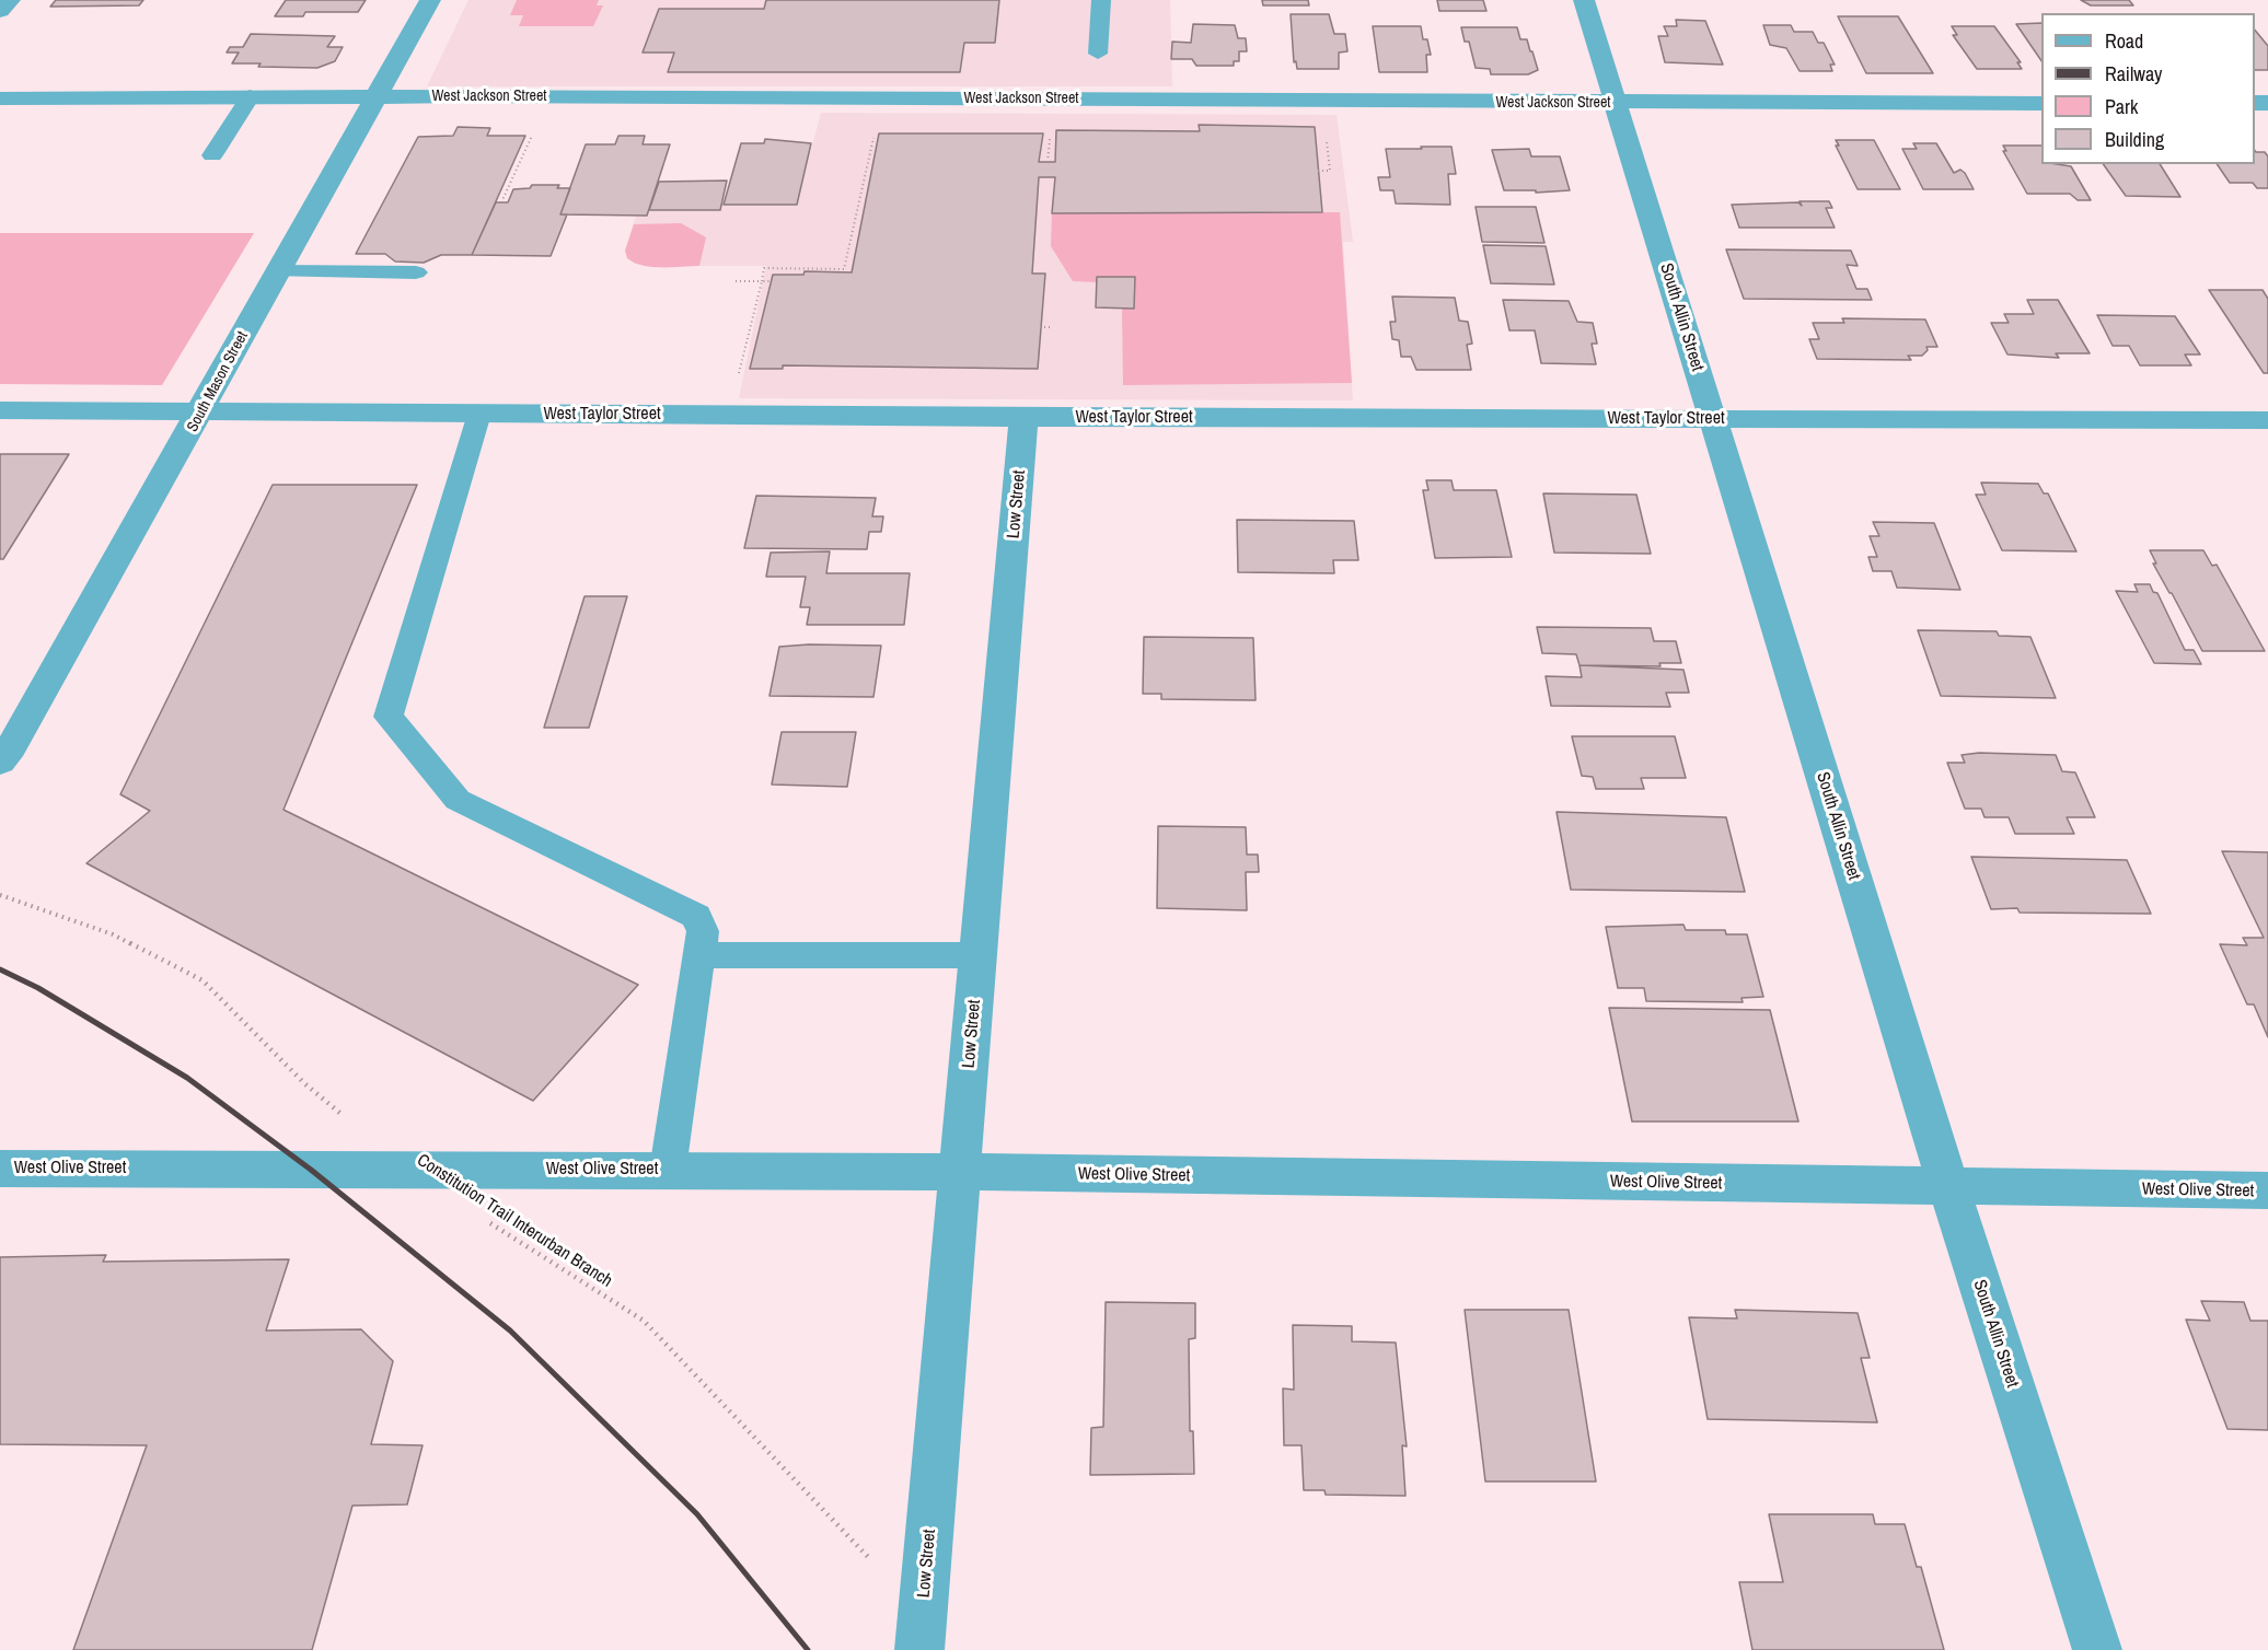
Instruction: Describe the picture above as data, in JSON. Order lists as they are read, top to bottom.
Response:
{
  "streets": {
    "street": [
      "West Jackson Street",
      "South Allin Street",
      "South Mason Street",
      "West Taylor Street",
      "Low Street",
      "West Olive Street"
    ],
    "path": ["Constitution Trail Interurban Branch"]
  },
  "crossings": [
    ["West Jackson Street", "South Allin Street"],
    ["West Jackson Street", "South Mason Street"],
    ["South Allin Street", "West Taylor Street"],
    ["South Allin Street", "West Olive Street"],
    ["South Mason Street", "West Taylor Street"],
    ["West Taylor Street", "Low Street"],
    ["Low Street", "West Olive Street"],
    ["Low Street", "Constitution Trail Interurban Branch"],
    ["West Olive Street", "Constitution Trail Interurban Branch"]
  ],
  "legend": [
    "Road",
    "Railway",
    "Park",
    "Building"
  ]
}
